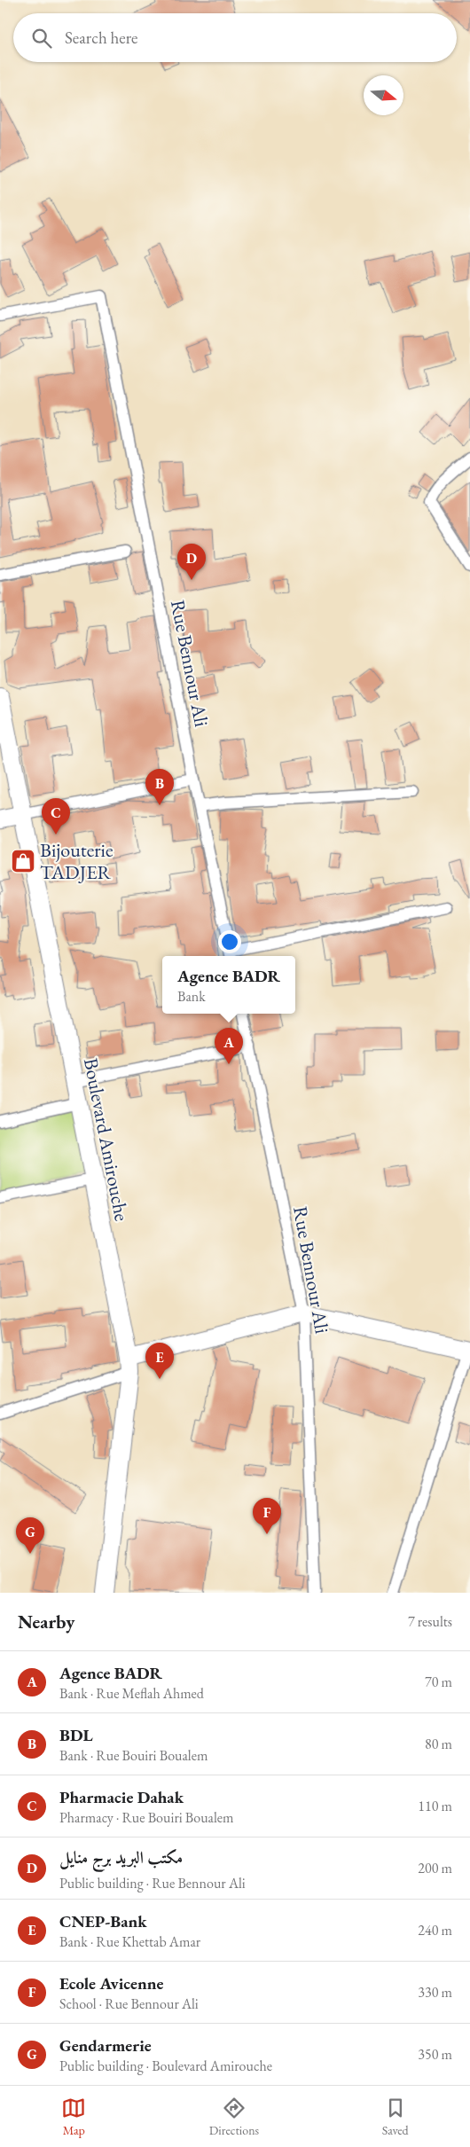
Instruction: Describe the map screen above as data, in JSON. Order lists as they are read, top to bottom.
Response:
{
  "streets": {
    "main road": ["Boulevard Amirouche"],
    "street": ["Rue Bennour Ali"]
  },
  "places": {
    "shop": ["Bijouterie TADJER"]
  },
  "north": "right",
  "page": {
    "search": "Search here",
    "pins": [
      "D",
      "B",
      "C",
      "A",
      "E",
      "F",
      "G"
    ],
    "popup": ["Agence BADR", "Bank"],
    "heading": ["Nearby", "7 results"],
    "list": [
      {
        "mark": "A",
        "name": "Agence BADR",
        "note": "Bank · Rue Meflah Ahmed",
        "value": "70 m"
      },
      {
        "mark": "B",
        "name": "BDL",
        "note": "Bank · Rue Bouiri Boualem",
        "value": "80 m"
      },
      {
        "mark": "C",
        "name": "Pharmacie Dahak",
        "note": "Pharmacy · Rue Bouiri Boualem",
        "value": "110 m"
      },
      {
        "mark": "D",
        "name": "مكتب البريد برج منايل",
        "note": "Public building · Rue Bennour Ali",
        "value": "200 m"
      },
      {
        "mark": "E",
        "name": "CNEP-Bank",
        "note": "Bank · Rue Khettab Amar",
        "value": "240 m"
      },
      {
        "mark": "F",
        "name": "Ecole Avicenne",
        "note": "School · Rue Bennour Ali",
        "value": "330 m"
      },
      {
        "mark": "G",
        "name": "Gendarmerie",
        "note": "Public building · Boulevard Amirouche",
        "value": "350 m"
      }
    ],
    "nav": ["Map", "Directions", "Saved"]
  }
}
